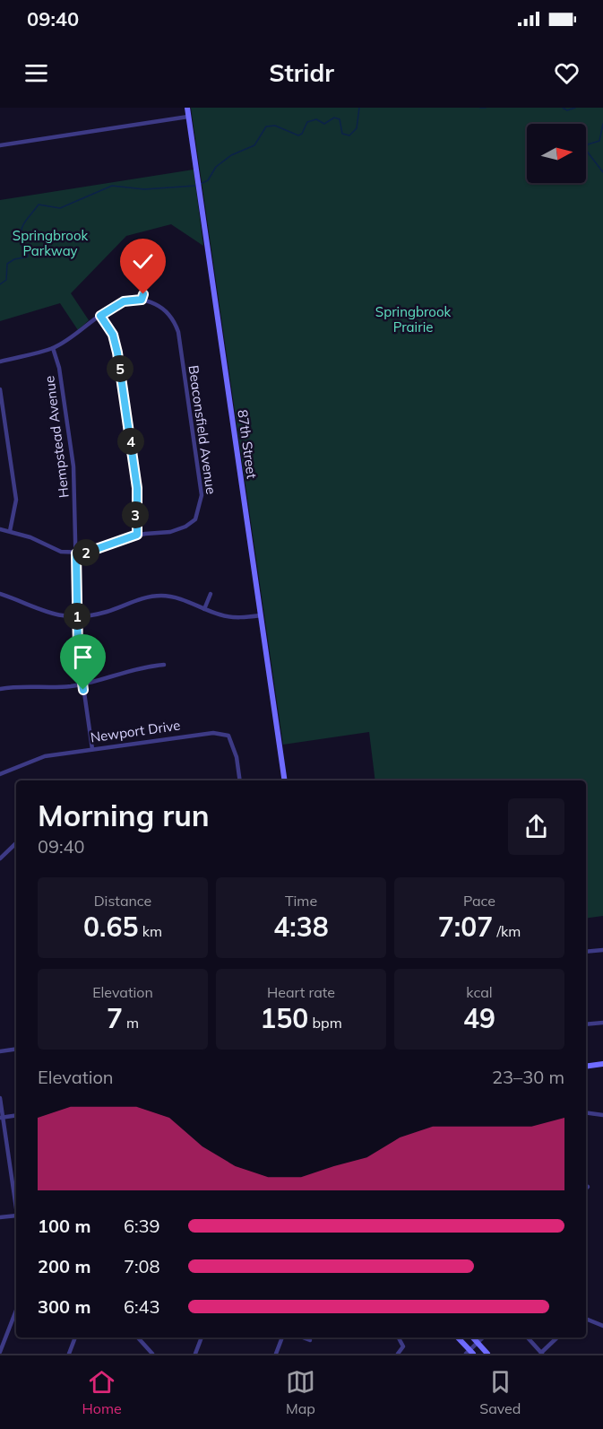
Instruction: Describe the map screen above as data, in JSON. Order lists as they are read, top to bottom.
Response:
{
  "streets": {
    "street": [
      "Beaconsfield Avenue",
      "Hempstead Avenue",
      "87th Street",
      "Newport Drive"
    ]
  },
  "crossings": [
    ["Beaconsfield Avenue", "Hempstead Avenue"],
    ["Hempstead Avenue", "Newport Drive"]
  ],
  "parks": ["Springbrook Parkway", "Springbrook Prairie"],
  "north": "right",
  "page": {
    "status": "09:40",
    "header": "Stridr",
    "pins": [
      "5",
      "4",
      "3",
      "2",
      "1"
    ],
    "heading": ["Morning run", "09:40"],
    "stats": [
      ["Distance", "0.65 km"],
      ["Time", "4:38"],
      ["Pace", "7:07 /km"],
      ["Elevation", "7 m"],
      ["Heart rate", "150 bpm"],
      ["kcal", "49"]
    ],
    "chart": ["Elevation", "23–30 m"],
    "list": [
      {
        "name": "100 m",
        "note": "6:39"
      },
      {
        "name": "200 m",
        "note": "7:08"
      },
      {
        "name": "300 m",
        "note": "6:43"
      }
    ],
    "tabs": ["Home", "Map", "Saved"]
  }
}
